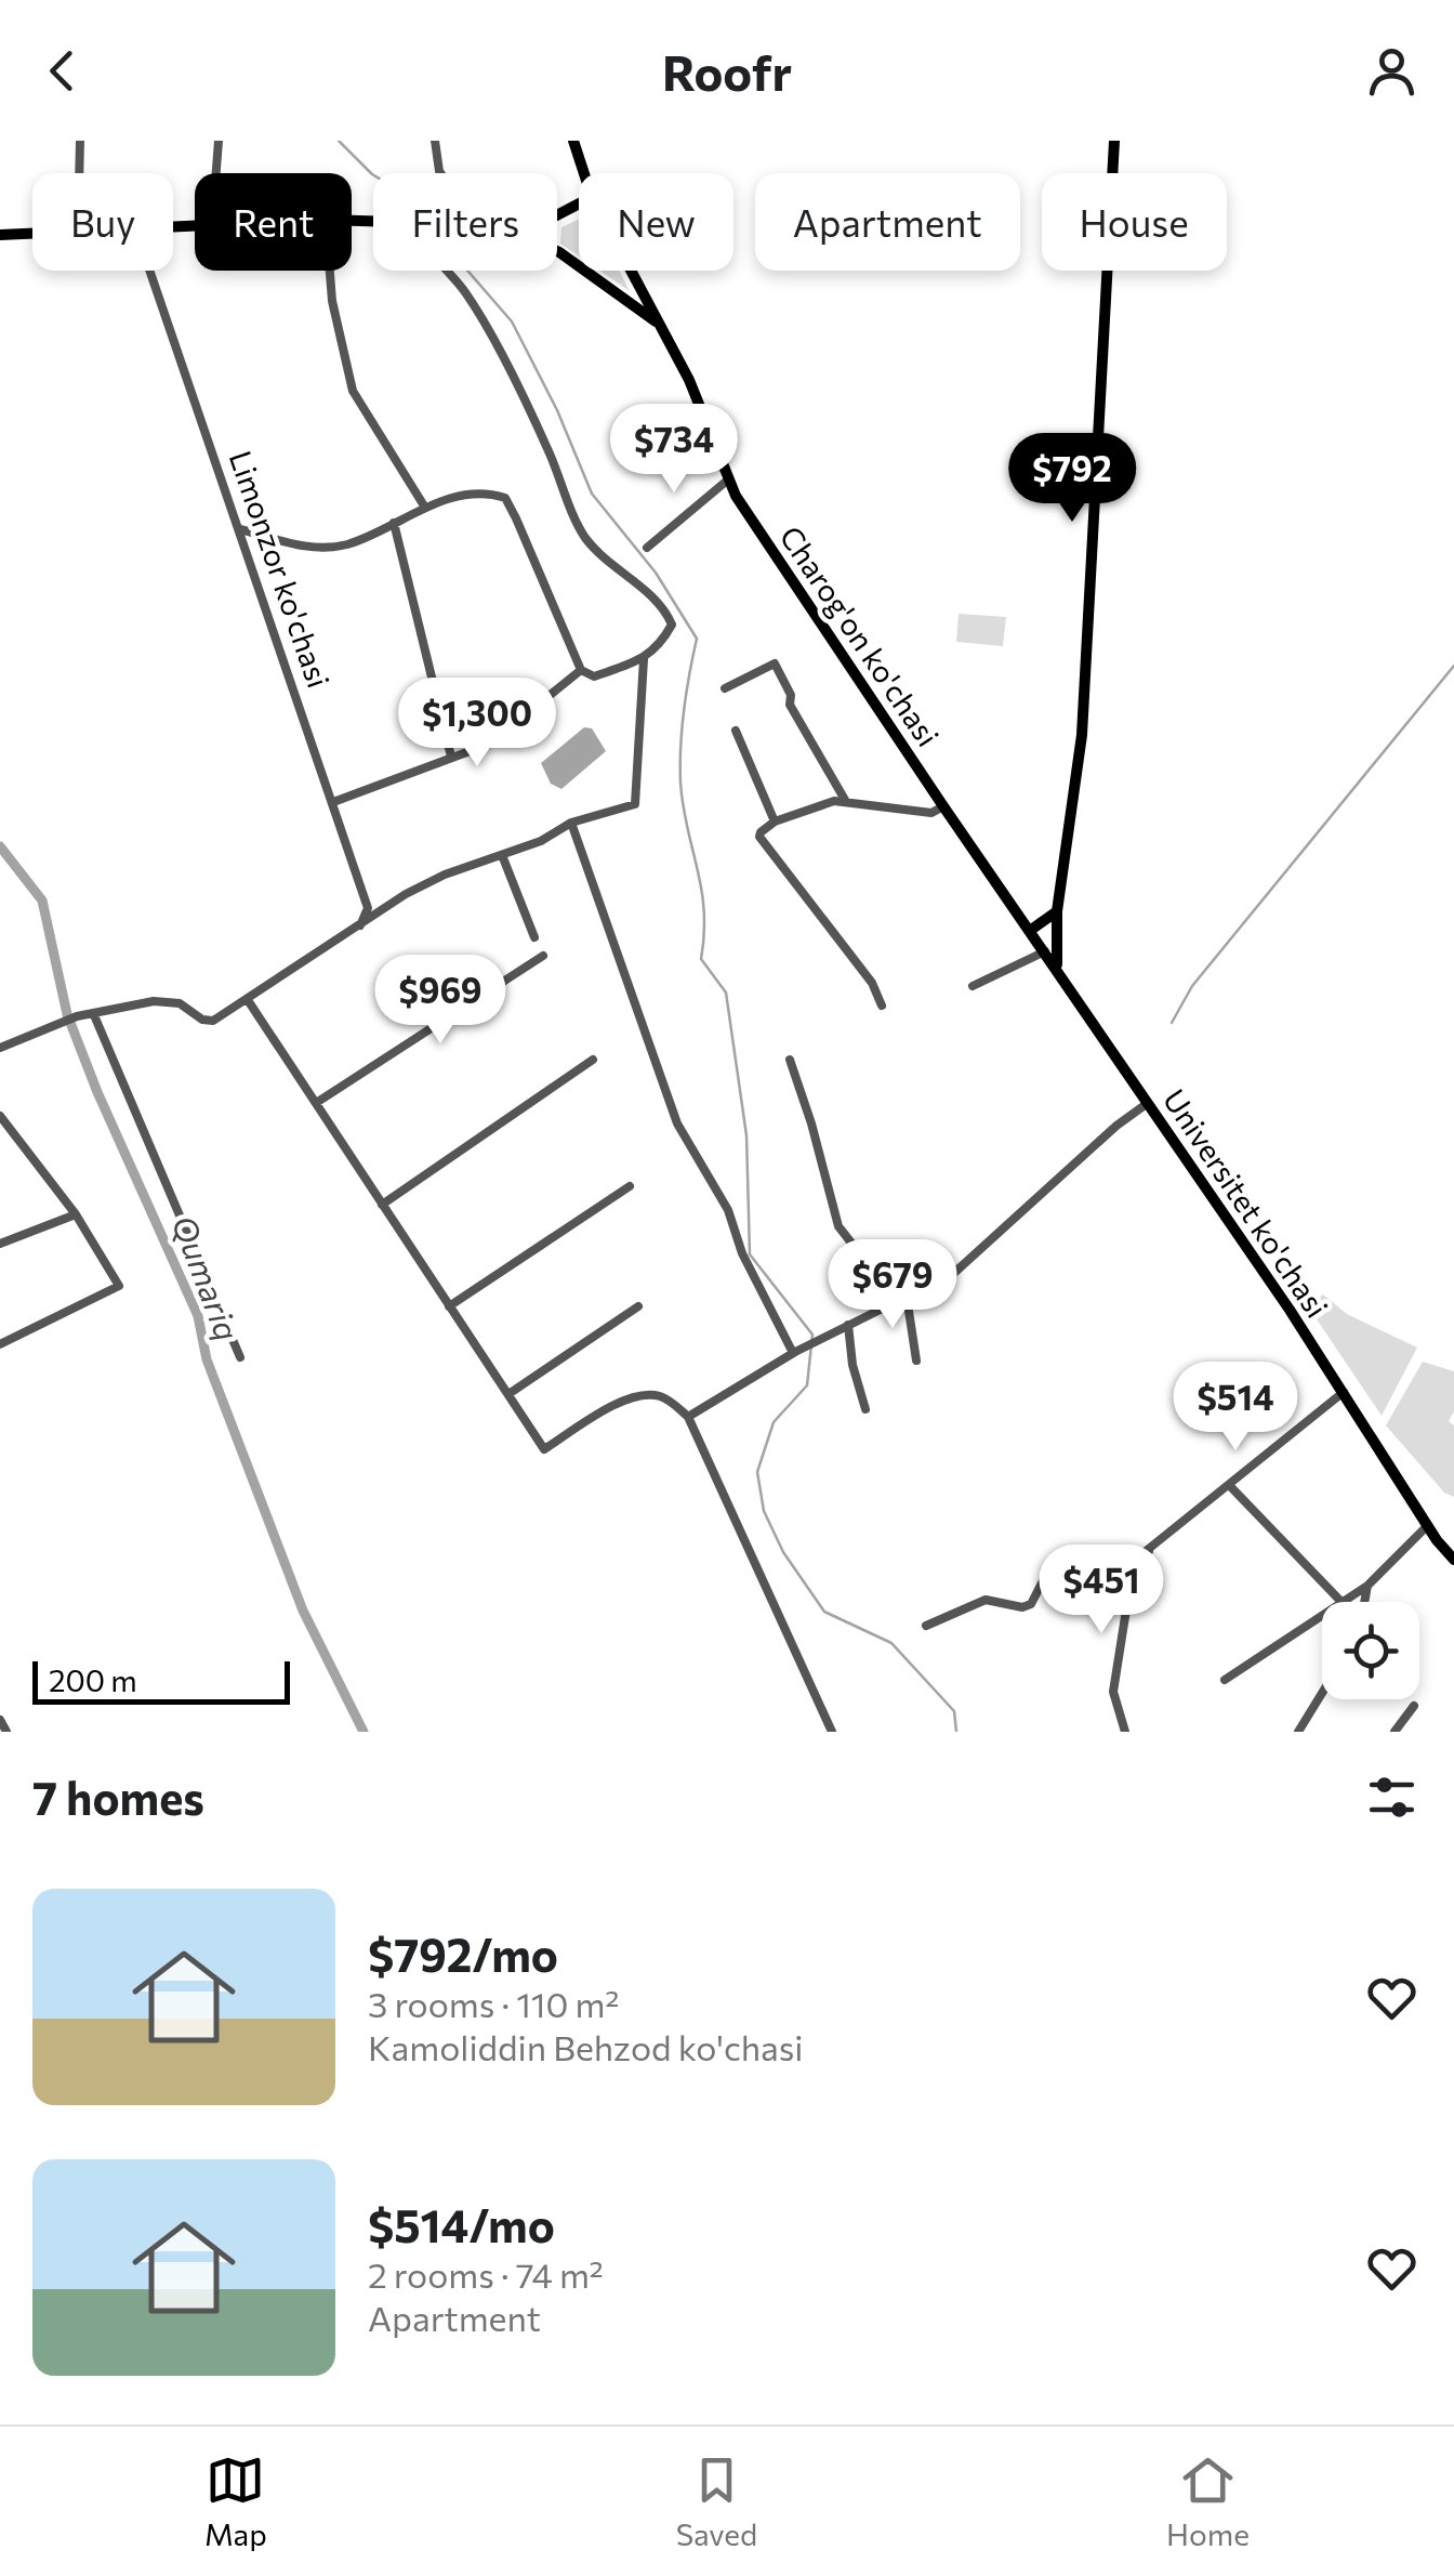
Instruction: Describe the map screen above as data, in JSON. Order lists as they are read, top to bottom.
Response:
{
  "streets": {
    "main road": ["Charog'on ko'chasi", "Universitet ko'chasi"],
    "street": ["Limonzor ko'chasi"]
  },
  "crossings": [
    ["Charog'on ko'chasi", "Universitet ko'chasi"]
  ],
  "water": ["Qumariq"],
  "scale_bar": "200 m",
  "page": {
    "header": "Roofr",
    "chip": [
      "Buy",
      "Rent",
      "Filters",
      "New",
      "Apartment",
      "House"
    ],
    "price": [
      "$734",
      "$792",
      "$1,300",
      "$969",
      "$679",
      "$514",
      "$451"
    ],
    "scale": "200 m",
    "heading": "7 homes",
    "list": [
      {
        "name": "$792/mo",
        "note": "3 rooms · 110 m² · Kamoliddin Behzod ko'chasi"
      },
      {
        "name": "$514/mo",
        "note": "2 rooms · 74 m² · Apartment"
      }
    ],
    "tabs": ["Map", "Saved", "Home"]
  }
}
